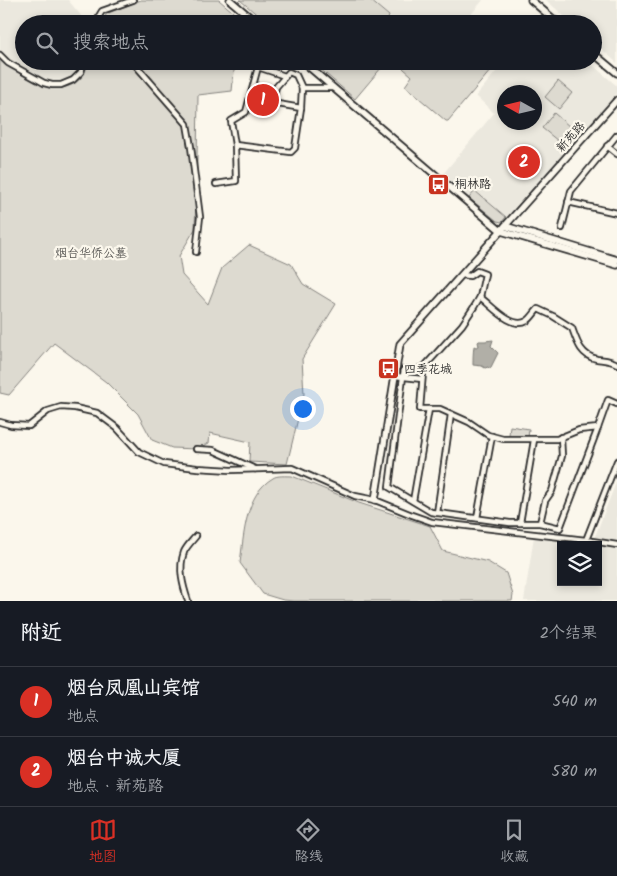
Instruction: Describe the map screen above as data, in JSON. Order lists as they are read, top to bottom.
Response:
{
  "streets": {
    "street": ["新苑路"]
  },
  "parks": ["烟台华侨公墓"],
  "places": {
    "bus stop": ["桐林路", "四季花城"]
  },
  "north": "left",
  "page": {
    "search": "搜索地点",
    "pins": ["1", "2"],
    "heading": ["附近", "2个结果"],
    "list": [
      {
        "mark": "1",
        "name": "烟台凤凰山宾馆",
        "note": "地点",
        "value": "540 m"
      },
      {
        "mark": "2",
        "name": "烟台中诚大厦",
        "note": "地点 · 新苑路",
        "value": "580 m"
      }
    ],
    "nav": ["地图", "路线", "收藏"]
  }
}
